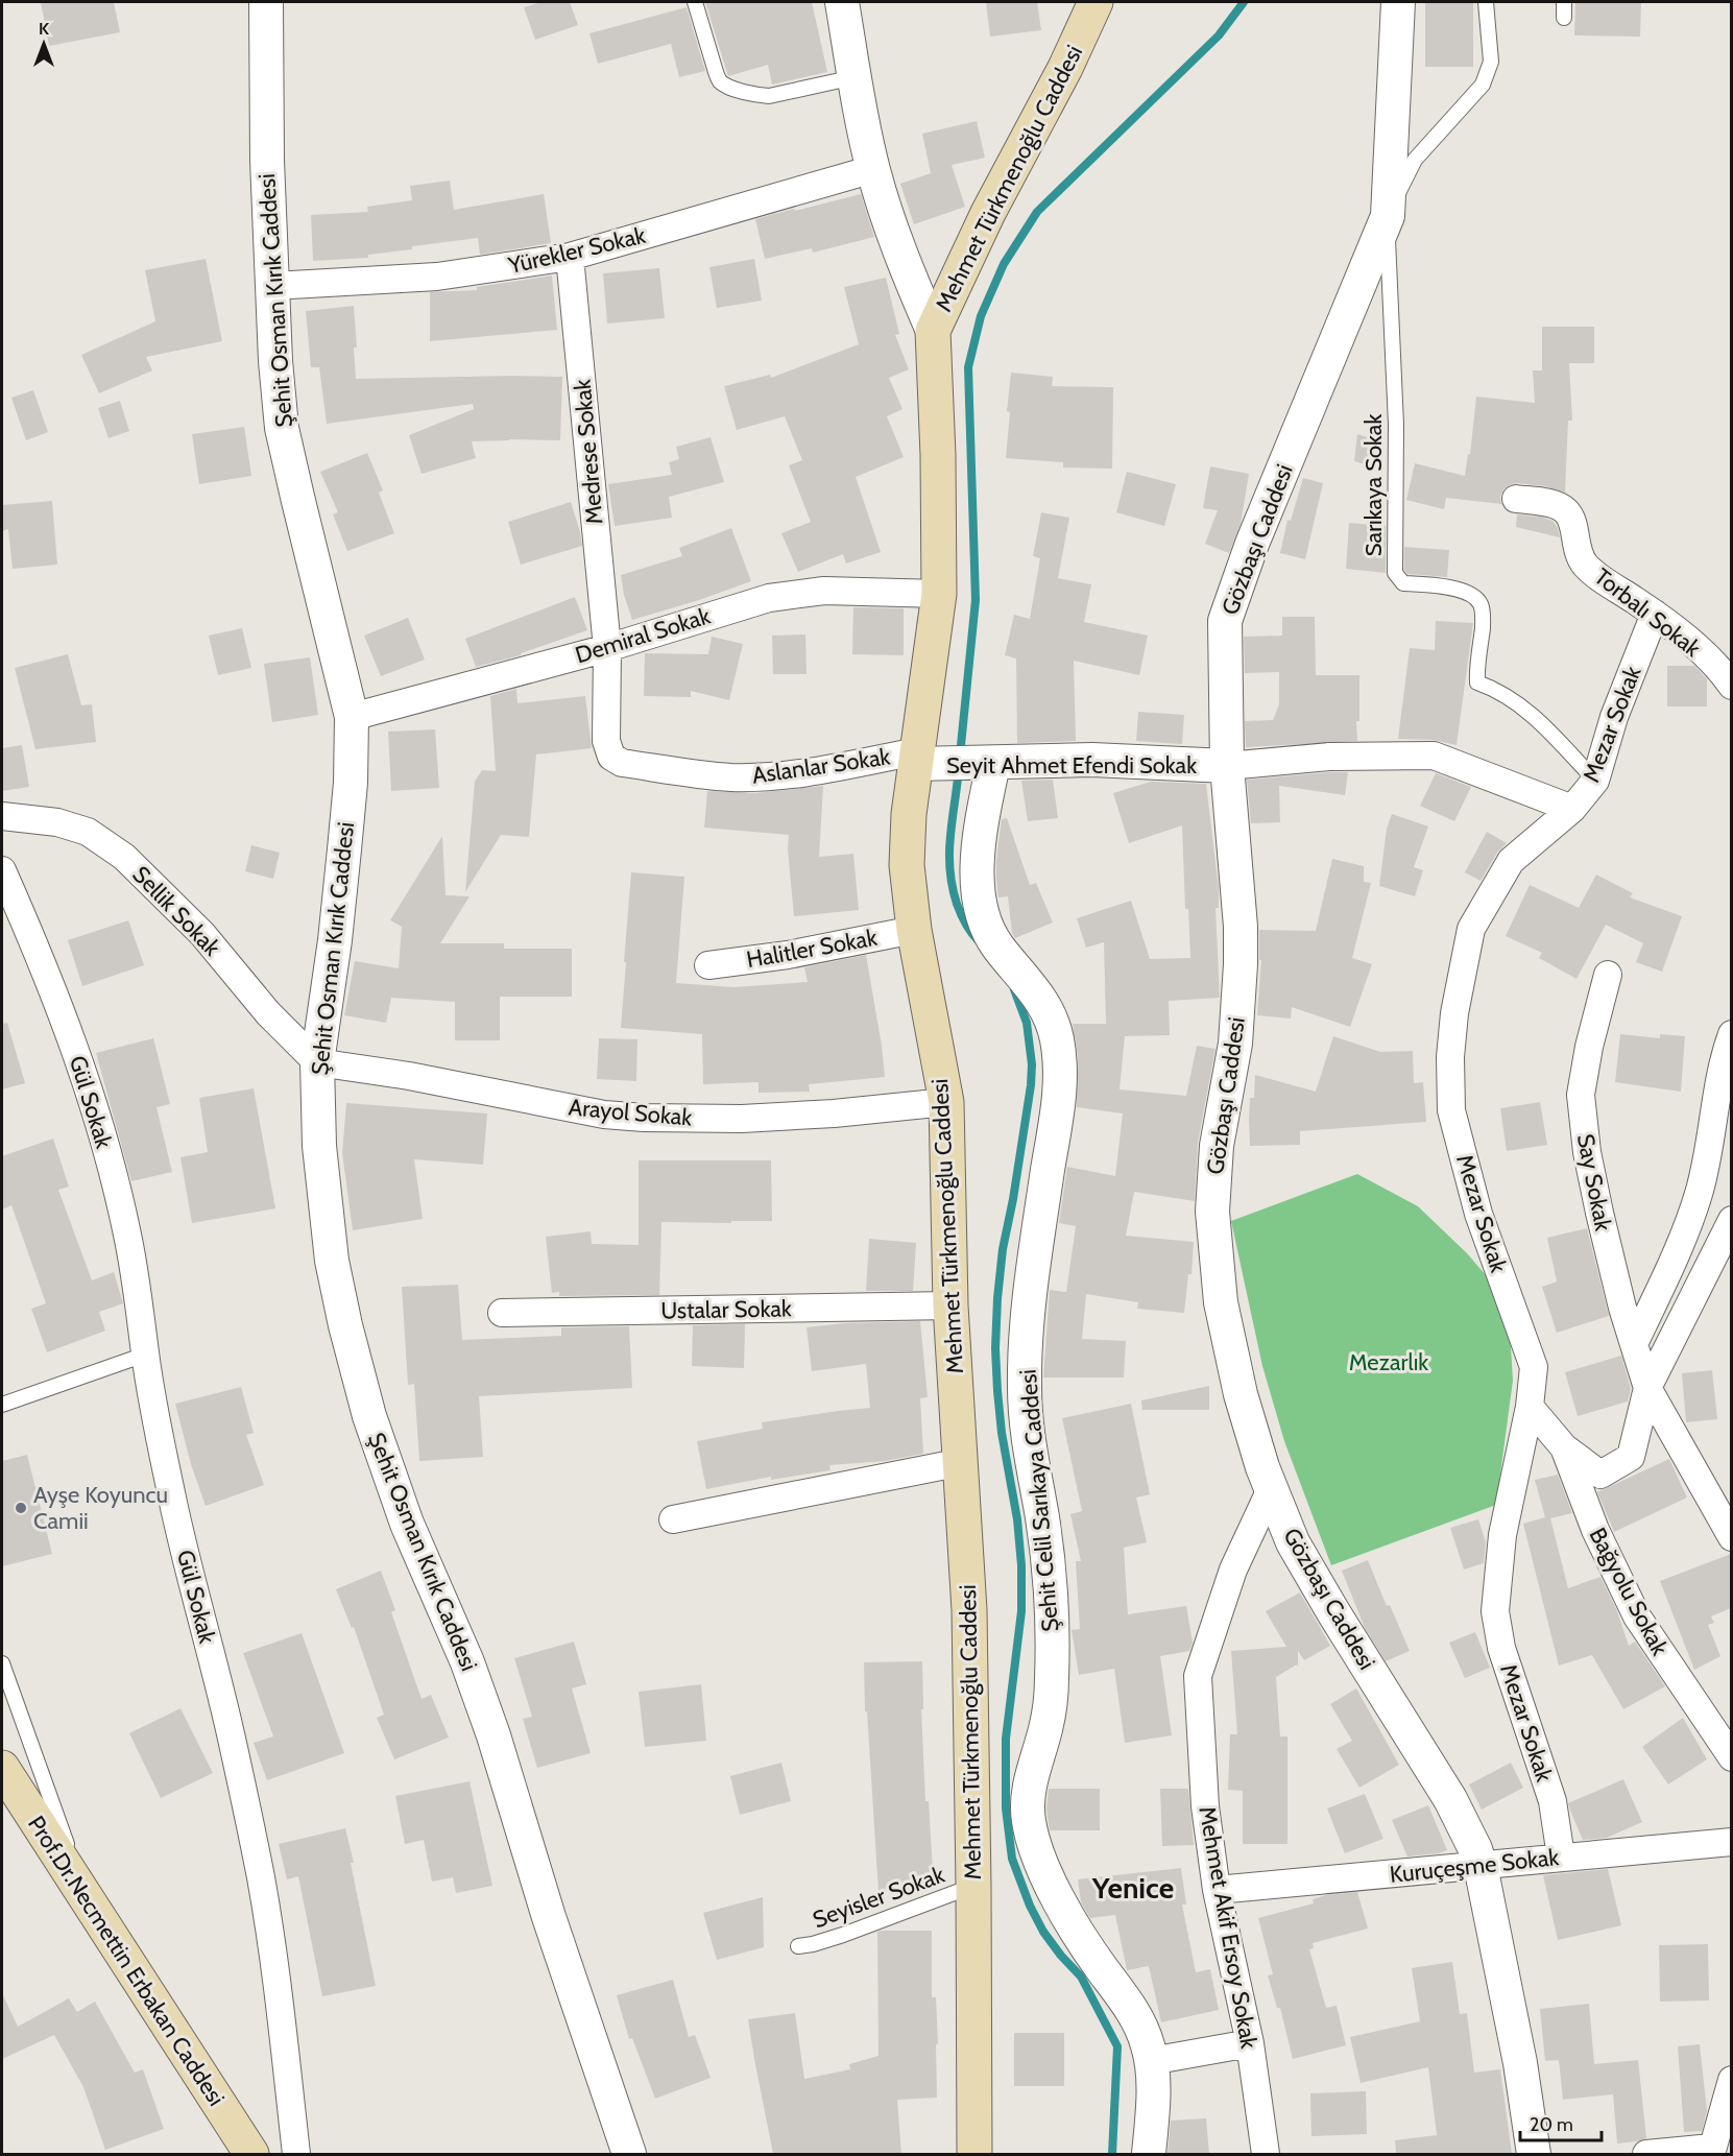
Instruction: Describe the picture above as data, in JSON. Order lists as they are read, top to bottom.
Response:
{
  "streets": {
    "main road": ["Mehmet Türkmenoğlu Caddesi", "Prof.Dr.Necmettin Erbakan Caddesi"],
    "street": [
      "Yürekler Sokak",
      "Şehit Osman Kırık Caddesi",
      "Medrese Sokak",
      "Gözbaşı Caddesi",
      "Torbalı Sokak",
      "Demiral Sokak",
      "Mezar Sokak",
      "Seyit Ahmet Efendi Sokak",
      "Aslanlar Sokak",
      "Sellik Sokak",
      "Halitler Sokak",
      "Gül Sokak",
      "Arayol Sokak",
      "Say Sokak",
      "Ustalar Sokak",
      "Şehit Celil Sarıkaya Caddesi",
      "Bağyolu Sokak",
      "Kuruçeşme Sokak",
      "Mehmet Akif Ersoy Sokak"
    ],
    "lane": ["Sarıkaya Sokak", "Seyisler Sokak"]
  },
  "crossings": [
    ["Mehmet Türkmenoğlu Caddesi", "Demiral Sokak"],
    ["Mehmet Türkmenoğlu Caddesi", "Seyit Ahmet Efendi Sokak"],
    ["Mehmet Türkmenoğlu Caddesi", "Aslanlar Sokak"],
    ["Mehmet Türkmenoğlu Caddesi", "Halitler Sokak"],
    ["Mehmet Türkmenoğlu Caddesi", "Arayol Sokak"],
    ["Mehmet Türkmenoğlu Caddesi", "Ustalar Sokak"],
    ["Mehmet Türkmenoğlu Caddesi", "Seyisler Sokak"],
    ["Yürekler Sokak", "Şehit Osman Kırık Caddesi"],
    ["Yürekler Sokak", "Medrese Sokak"],
    ["Şehit Osman Kırık Caddesi", "Demiral Sokak"],
    ["Şehit Osman Kırık Caddesi", "Sellik Sokak"],
    ["Şehit Osman Kırık Caddesi", "Arayol Sokak"],
    ["Medrese Sokak", "Demiral Sokak"],
    ["Medrese Sokak", "Aslanlar Sokak"],
    ["Sarıkaya Sokak", "Gözbaşı Caddesi"],
    ["Sarıkaya Sokak", "Mezar Sokak"],
    ["Gözbaşı Caddesi", "Seyit Ahmet Efendi Sokak"],
    ["Gözbaşı Caddesi", "Kuruçeşme Sokak"],
    ["Gözbaşı Caddesi", "Mehmet Akif Ersoy Sokak"],
    ["Torbalı Sokak", "Mezar Sokak"],
    ["Demiral Sokak", "Aslanlar Sokak"],
    ["Mezar Sokak", "Kuruçeşme Sokak"],
    ["Seyit Ahmet Efendi Sokak", "Aslanlar Sokak"],
    ["Seyit Ahmet Efendi Sokak", "Şehit Celil Sarıkaya Caddesi"],
    ["Sellik Sokak", "Arayol Sokak"],
    ["Kuruçeşme Sokak", "Mehmet Akif Ersoy Sokak"]
  ],
  "districts": ["Yenice"],
  "parks": ["Mezarlık"],
  "places": ["Ayşe Koyuncu Camii"],
  "scale_bar": "20 m",
  "north": "top"
}
